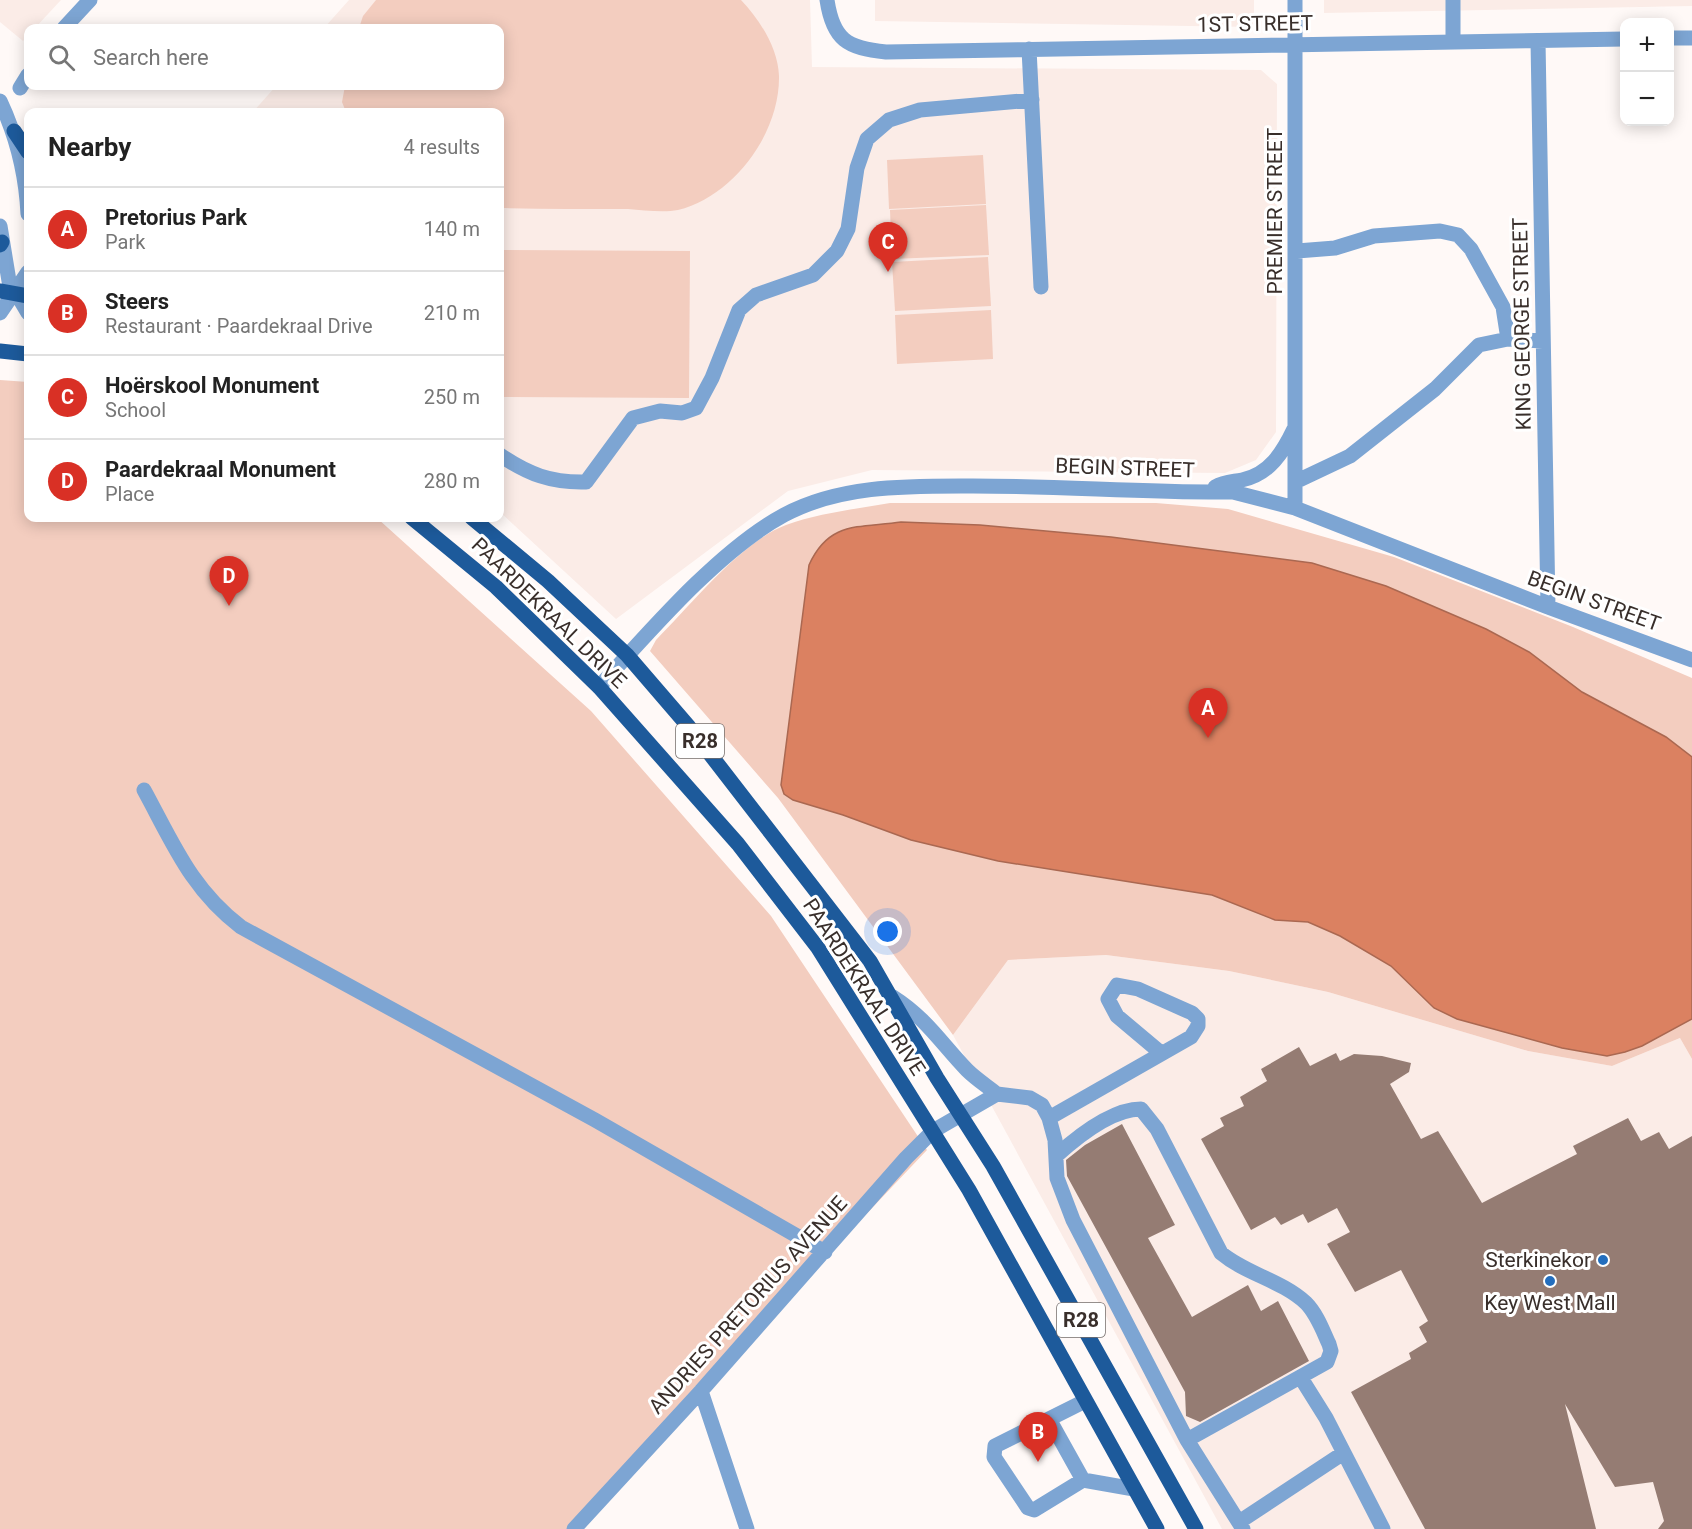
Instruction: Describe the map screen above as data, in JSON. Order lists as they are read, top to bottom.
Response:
{
  "streets": {
    "main road": ["PAARDEKRAAL DRIVE", "R28"],
    "street": [
      "1ST STREET",
      "PREMIER STREET",
      "KING GEORGE STREET",
      "BEGIN STREET",
      "ANDRIES PRETORIUS AVENUE"
    ]
  },
  "crossings": [
    ["1ST STREET", "PREMIER STREET"],
    ["1ST STREET", "KING GEORGE STREET"],
    ["PREMIER STREET", "BEGIN STREET"],
    ["KING GEORGE STREET", "BEGIN STREET"],
    ["BEGIN STREET", "PAARDEKRAAL DRIVE"],
    ["PAARDEKRAAL DRIVE", "ANDRIES PRETORIUS AVENUE"]
  ],
  "places": ["Sterkinekor", "Key West Mall"],
  "page": {
    "map_buttons": ["+", "−"],
    "search": "Search here",
    "heading": ["Nearby", "4 results"],
    "list": [
      {
        "mark": "A",
        "name": "Pretorius Park",
        "note": "Park",
        "value": "140 m"
      },
      {
        "mark": "B",
        "name": "Steers",
        "note": "Restaurant · Paardekraal Drive",
        "value": "210 m"
      },
      {
        "mark": "C",
        "name": "Hoërskool Monument",
        "note": "School",
        "value": "250 m"
      },
      {
        "mark": "D",
        "name": "Paardekraal Monument",
        "note": "Place",
        "value": "280 m"
      }
    ],
    "pins": [
      "C",
      "D",
      "A",
      "B"
    ]
  }
}
